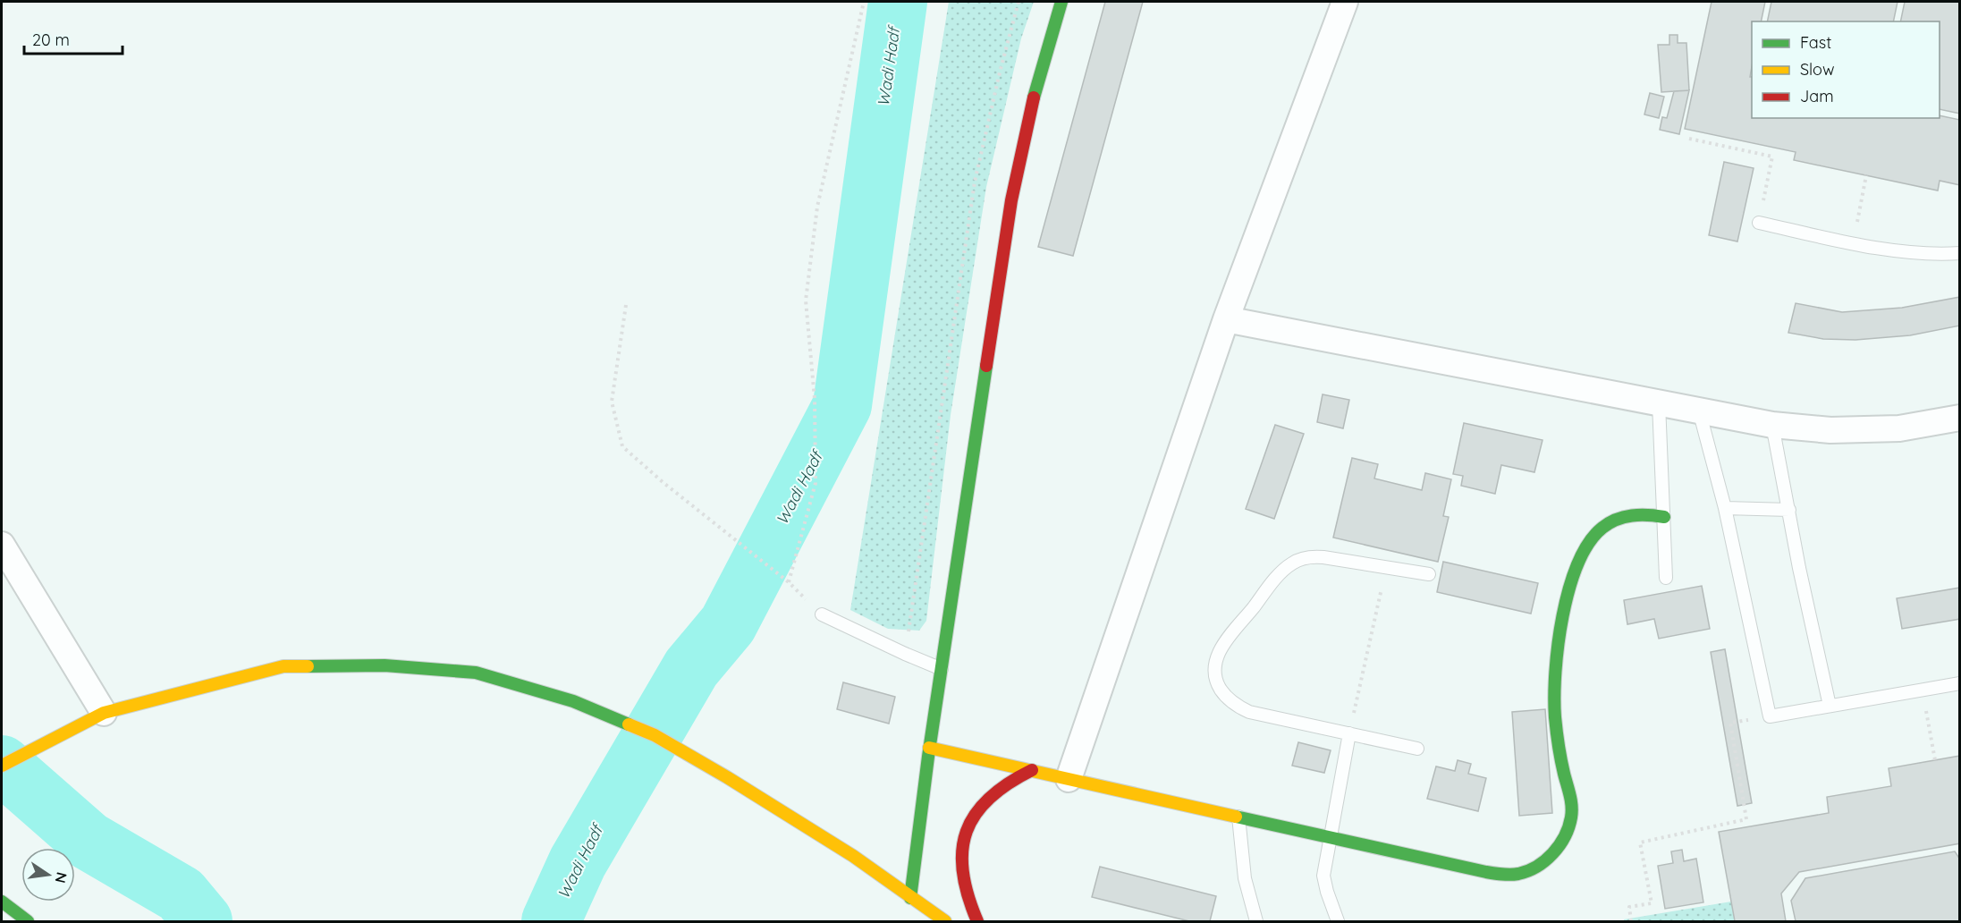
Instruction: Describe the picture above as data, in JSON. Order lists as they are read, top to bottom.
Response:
{
  "water": ["Wadi Hadf"],
  "legend": ["Fast", "Slow", "Jam"],
  "scale_bar": "20 m",
  "north": "right"
}
